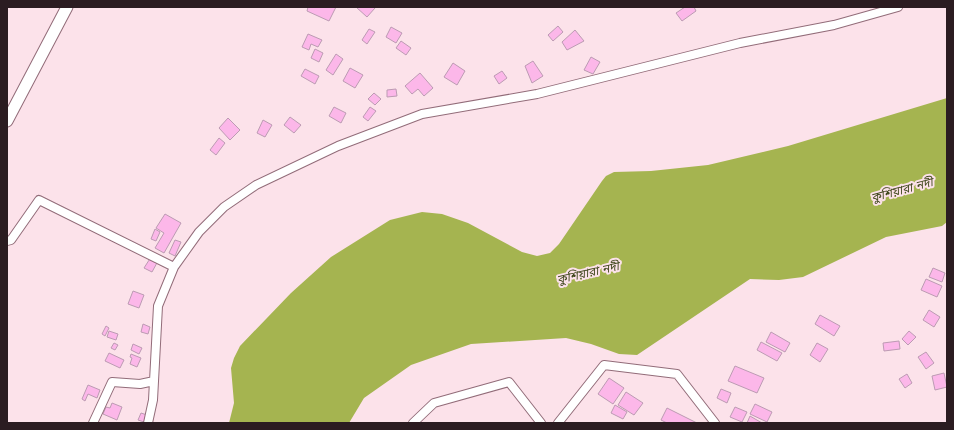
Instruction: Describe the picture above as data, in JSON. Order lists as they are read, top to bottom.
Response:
{
  "water": ["কুশিয়ারা নদী"]
}
